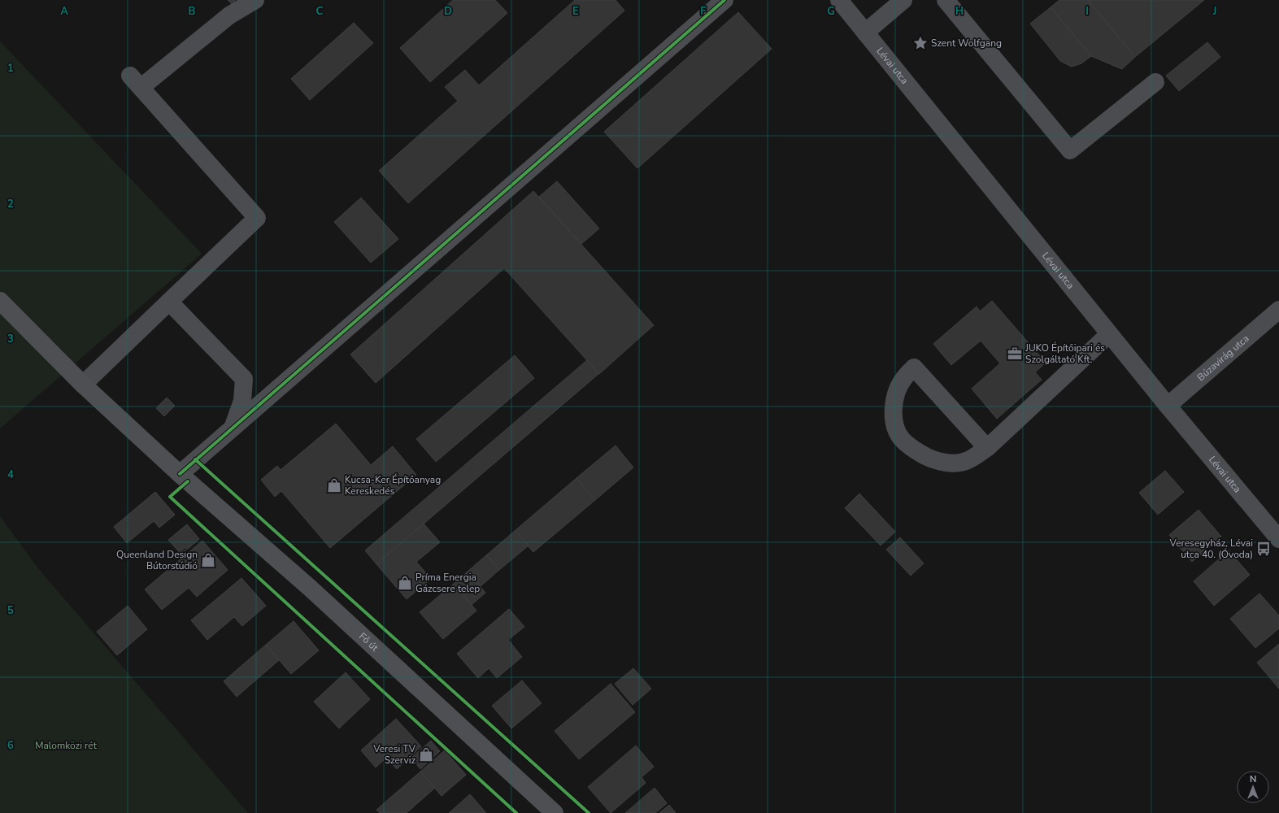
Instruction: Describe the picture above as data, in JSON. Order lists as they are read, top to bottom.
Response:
{
  "streets": {
    "main road": ["Fő út"],
    "street": ["Lévai utca", "Búzavirág utca"]
  },
  "crossings": [
    ["Lévai utca", "Búzavirág utca"]
  ],
  "parks": ["Malomközi rét"],
  "places": {
    "place": ["Szent Wolfgang"],
    "office": ["JUKO Építőipari és Szolgáltató Kft."],
    "shop": [
      "Kucsa-Ker Építőanyag Kereskedés",
      "Queenland Design Bútorstúdió",
      "Príma Energia Gázcsere telep",
      "Veresi TV Szerviz"
    ],
    "bus stop": ["Veresegyház, Lévai utca 40. (Óvoda)"]
  },
  "north": "top",
  "grid": {
    "columns": [
      "A",
      "B",
      "C",
      "D",
      "E",
      "F",
      "G",
      "H",
      "I",
      "J"
    ],
    "rows": [
      "1",
      "2",
      "3",
      "4",
      "5",
      "6"
    ]
  }
}
